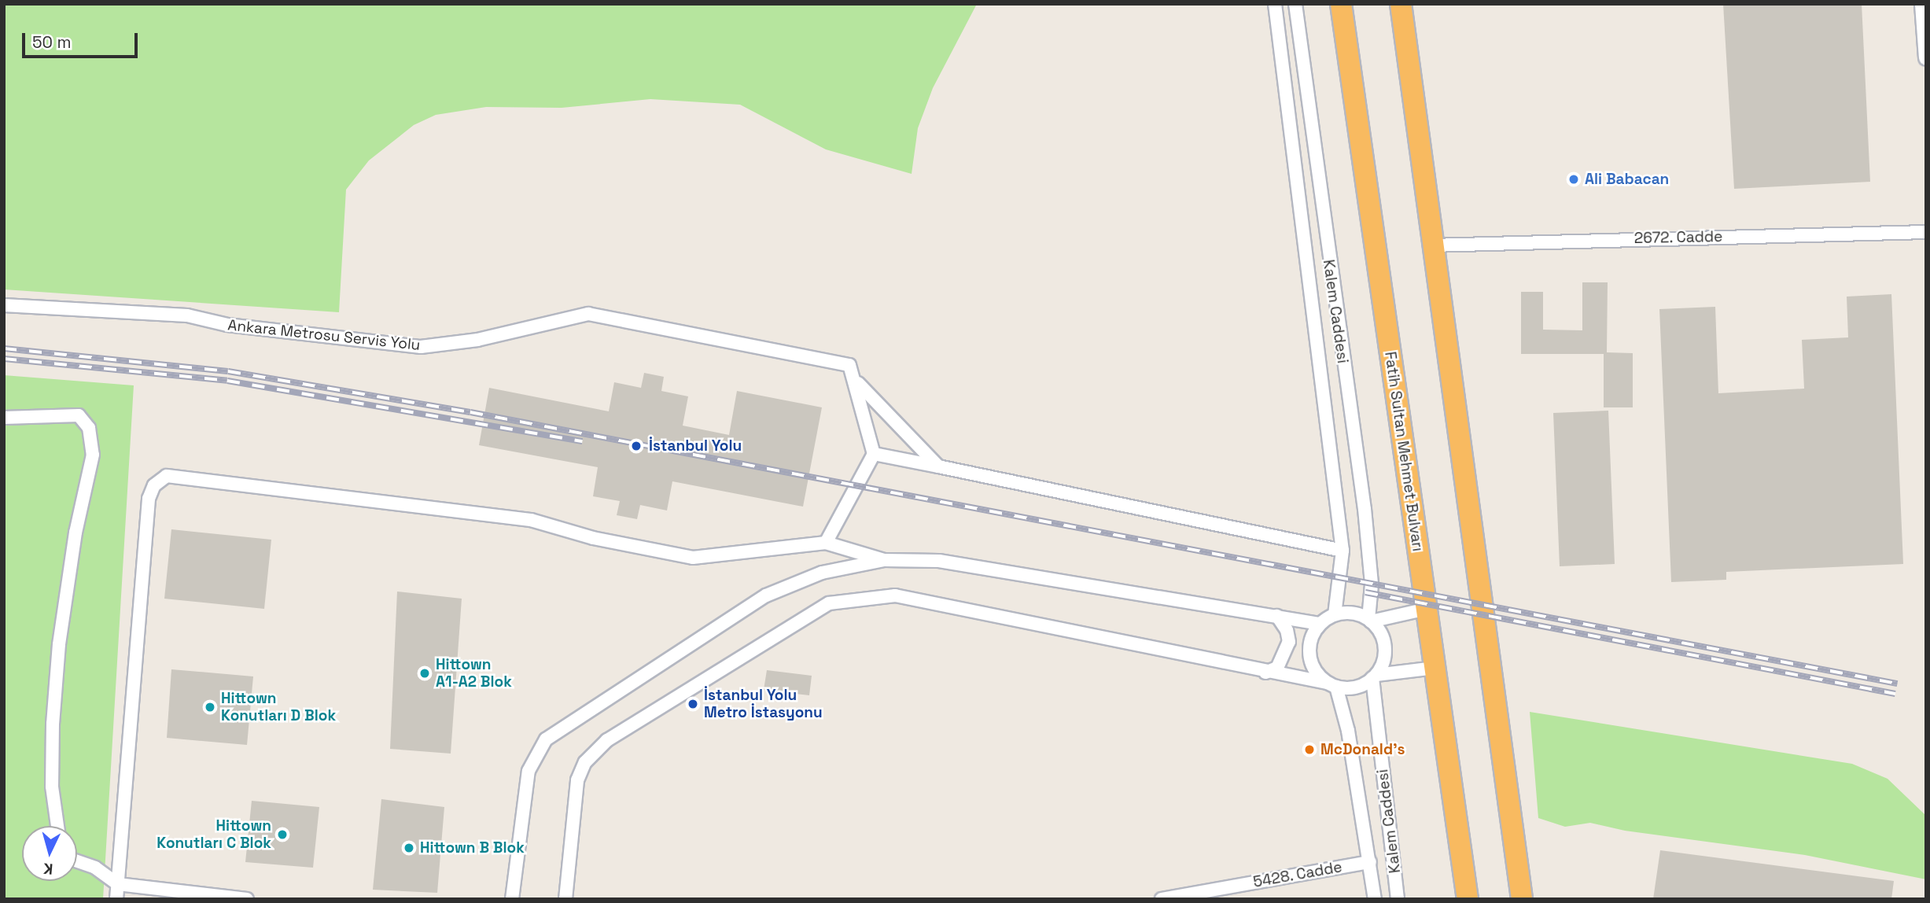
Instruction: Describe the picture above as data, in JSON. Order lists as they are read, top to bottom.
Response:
{
  "streets": {
    "highway": ["Fatih Sultan Mehmet Bulvarı"],
    "street": [
      "2672. Cadde",
      "Kalem Caddesi",
      "Ankara Metrosu Servis Yolu",
      "5428. Cadde"
    ]
  },
  "crossings": [
    ["Kalem Caddesi", "5428. Cadde"]
  ],
  "places": [
    "Ali Babacan",
    "İstanbul Yolu",
    "Hittown A1-A2 Blok",
    "İstanbul Yolu Metro İstasyonu",
    "Hittown Konutları D Blok",
    "McDonald's",
    "Hittown Konutları C Blok",
    "Hittown B Blok"
  ],
  "scale_bar": "50 m",
  "north": "bottom"
}
